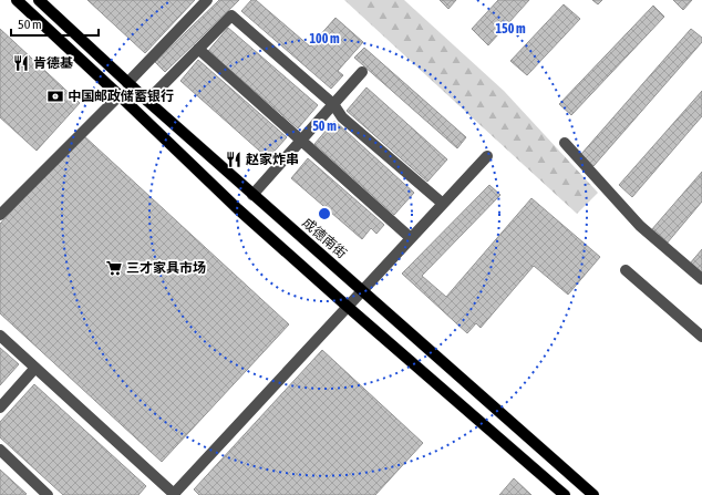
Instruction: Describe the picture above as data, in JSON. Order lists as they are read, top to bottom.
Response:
{
  "streets": {
    "main road": ["成德南街"]
  },
  "places": {
    "restaurant": ["肯德基", "赵家炸串"],
    "bank": ["中国邮政储蓄银行"],
    "supermarket": ["三才家具市场"]
  },
  "scale_bar": "50 m",
  "rings": ["150 m", "100 m", "50 m"]
}
